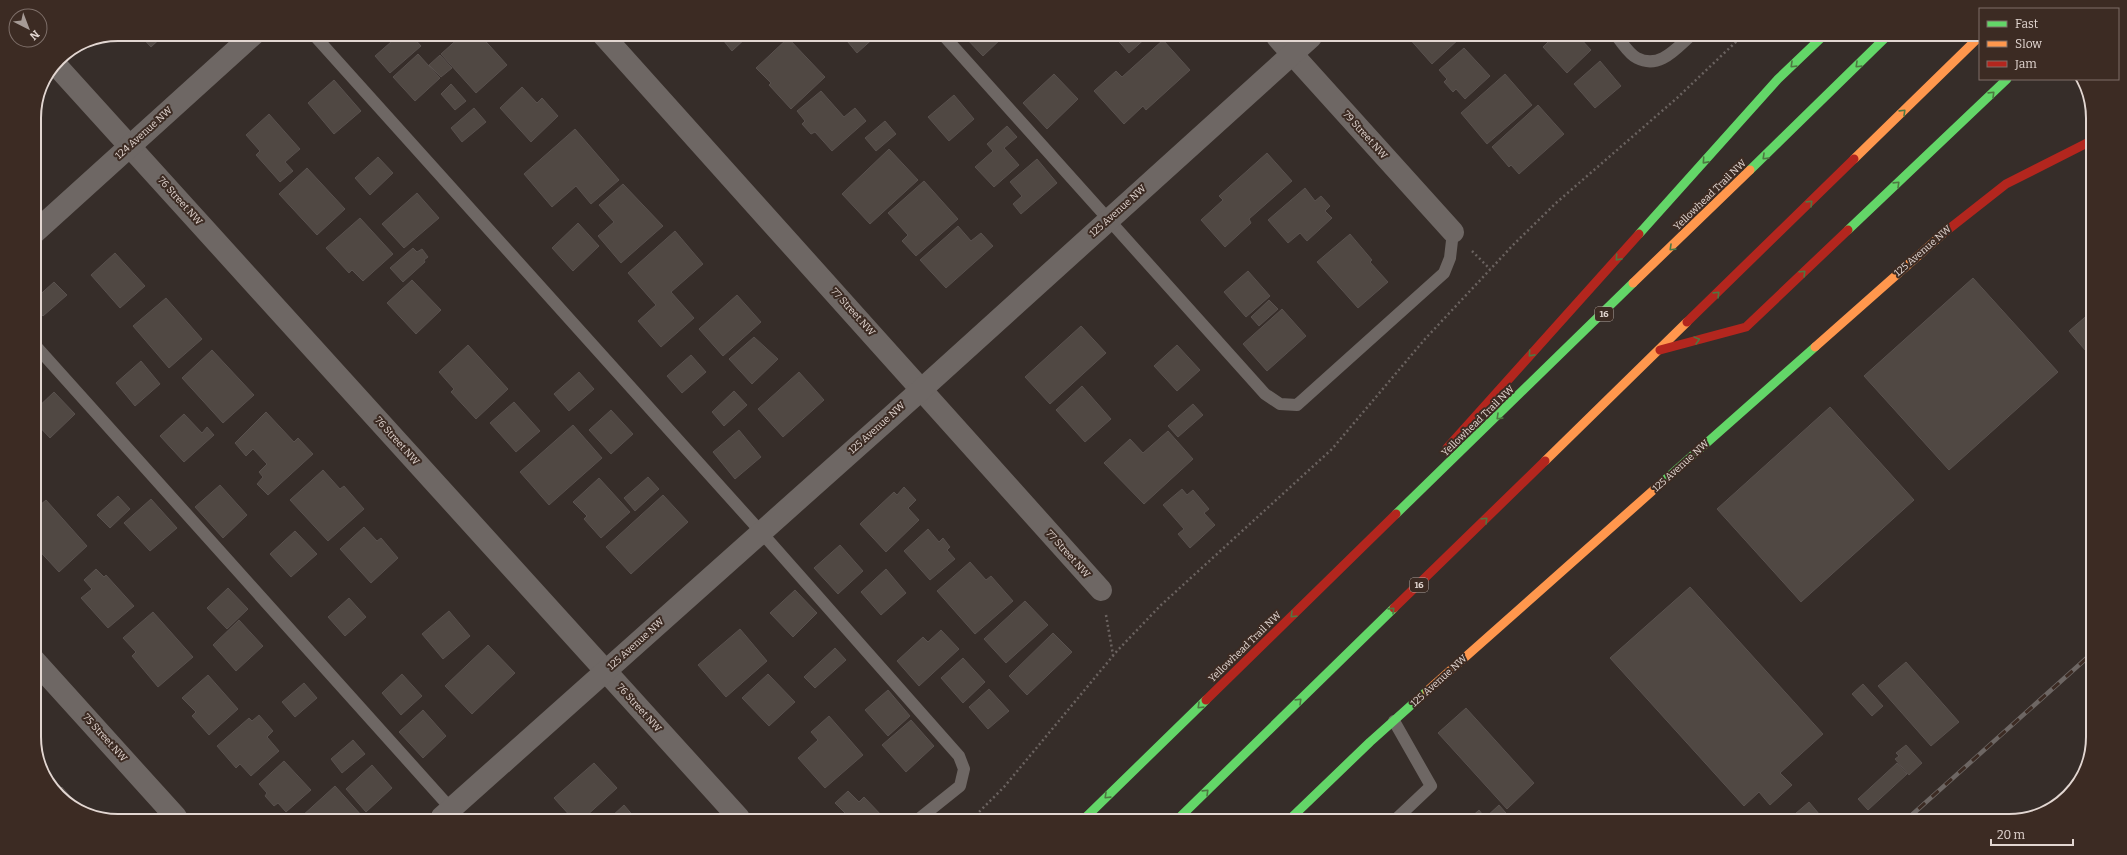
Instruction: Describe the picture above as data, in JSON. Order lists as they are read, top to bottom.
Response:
{
  "streets": {
    "main road": ["Yellowhead Trail NW", "125 Avenue NW", "16"],
    "street": [
      "124 Avenue NW",
      "79 Street NW",
      "76 Street NW",
      "77 Street NW",
      "75 Street NW"
    ]
  },
  "crossings": [
    ["124 Avenue NW", "76 Street NW"],
    ["79 Street NW", "125 Avenue NW"],
    ["76 Street NW", "125 Avenue NW"],
    ["125 Avenue NW", "77 Street NW"]
  ],
  "legend": ["Fast", "Slow", "Jam"],
  "scale_bar": "20 m",
  "north": "bottom right"
}
